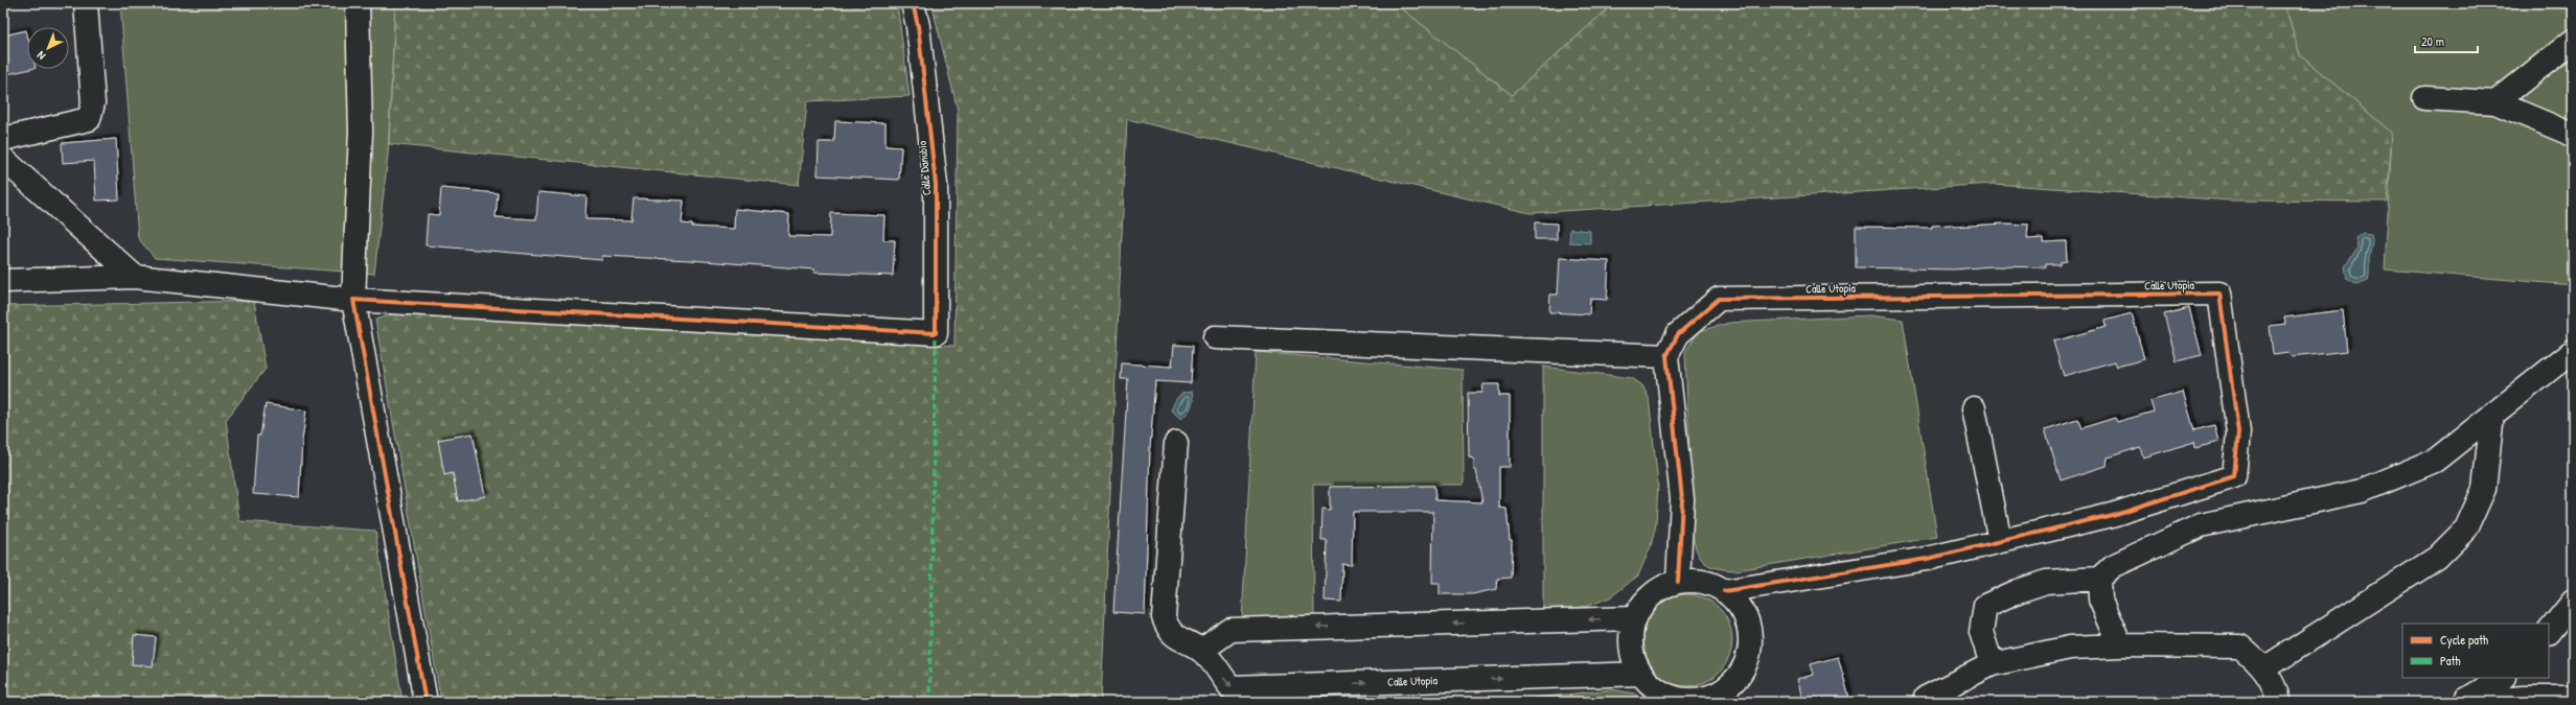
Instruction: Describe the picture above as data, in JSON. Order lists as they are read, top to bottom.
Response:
{
  "streets": {
    "street": ["Calle Danubio", "Calle Utopía"]
  },
  "legend": ["Cycle path", "Path"],
  "scale_bar": "20 m",
  "north": "bottom left"
}
